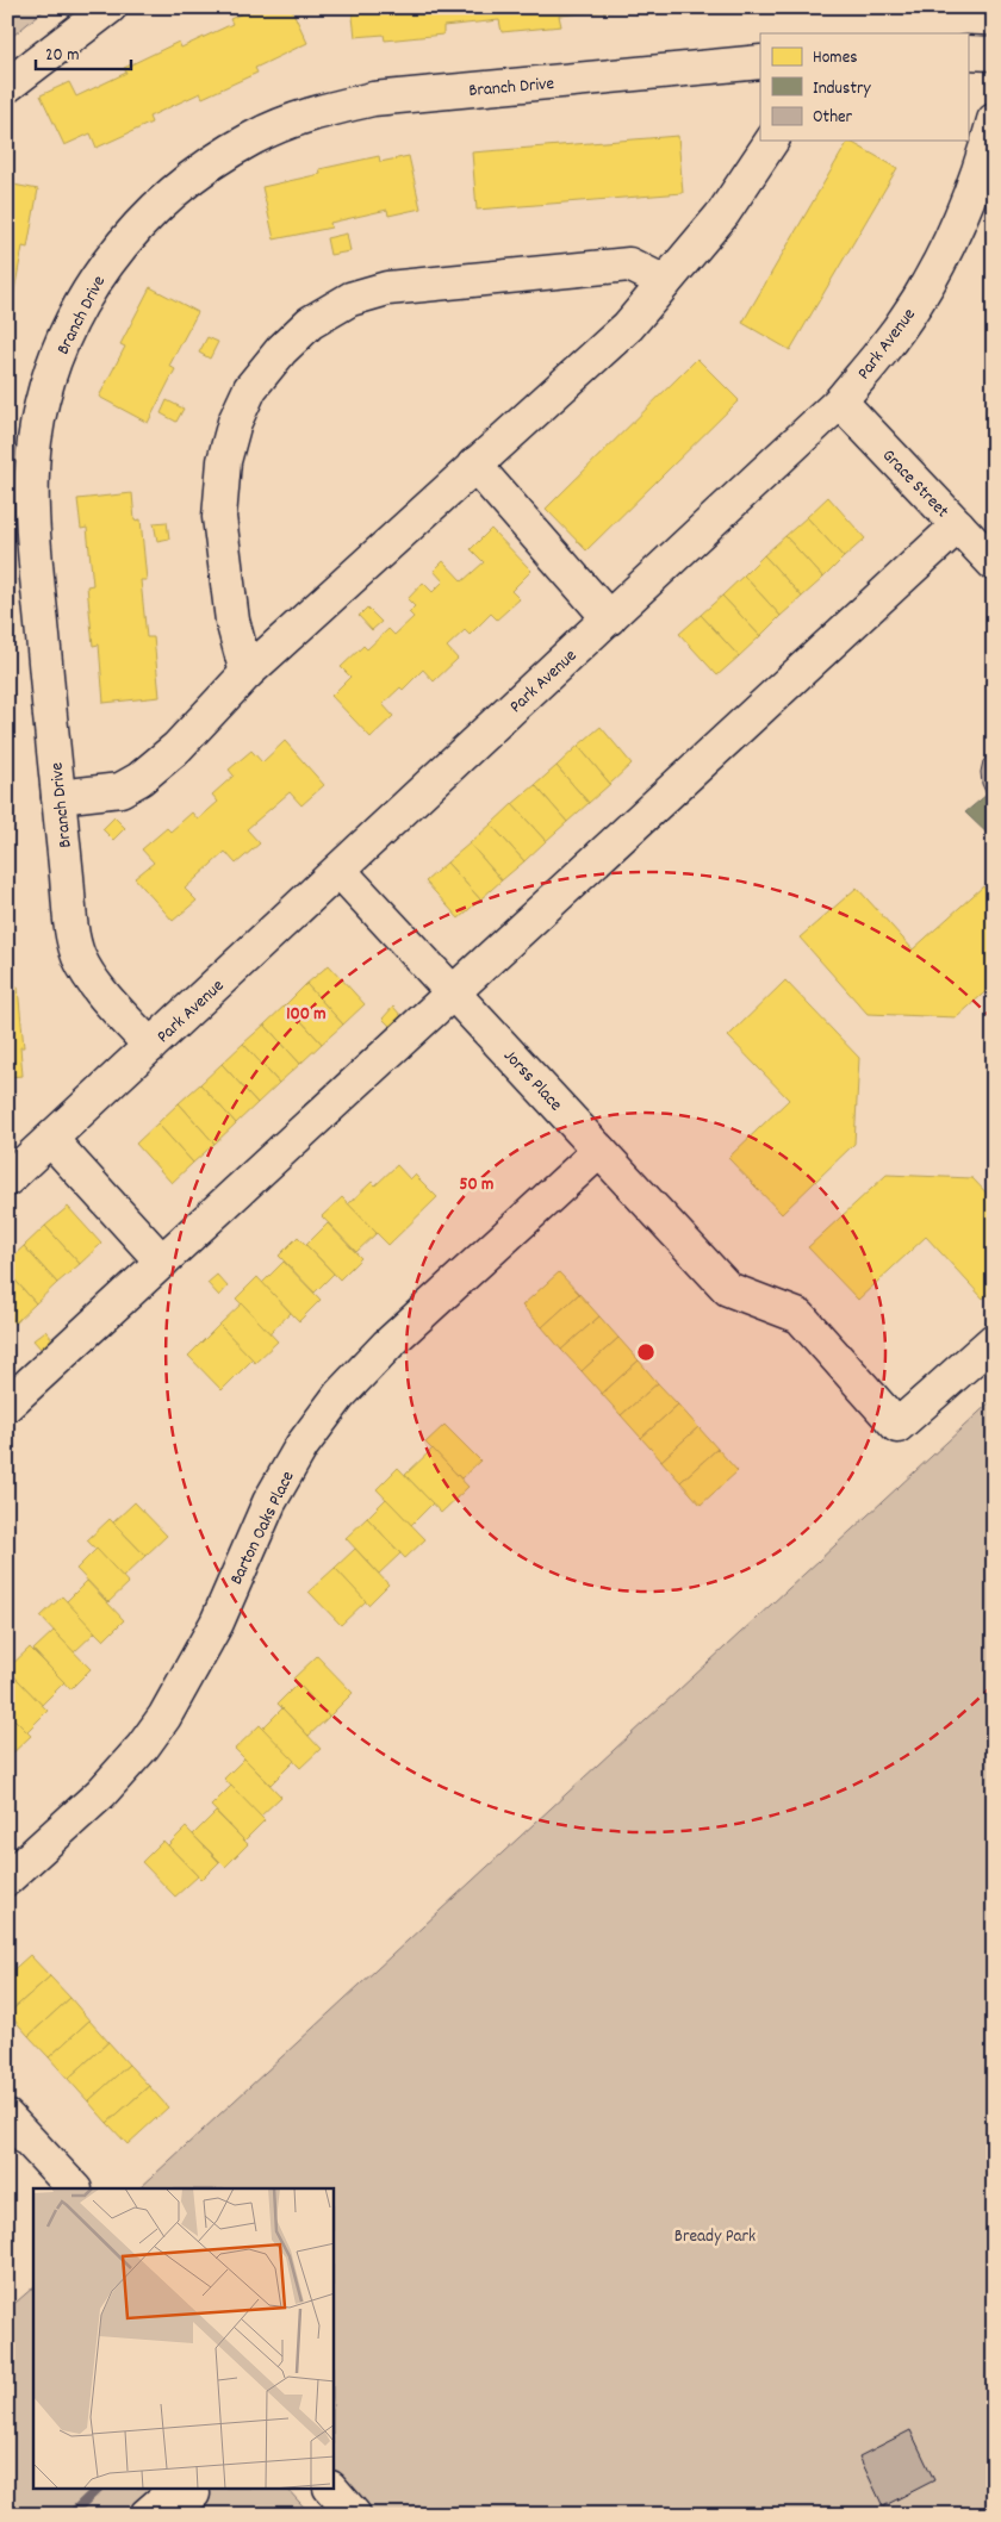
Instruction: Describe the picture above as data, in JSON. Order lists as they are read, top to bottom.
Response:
{
  "streets": {
    "street": [
      "Branch Drive",
      "Park Avenue",
      "Grace Street",
      "Jorss Place",
      "Barton Oaks Place"
    ]
  },
  "crossings": [
    ["Branch Drive", "Park Avenue"],
    ["Park Avenue", "Grace Street"],
    ["Park Avenue", "Jorss Place"],
    ["Jorss Place", "Barton Oaks Place"]
  ],
  "parks": ["Bready Park"],
  "legend": ["Homes", "Industry", "Other"],
  "scale_bar": "20 m",
  "rings": ["100 m", "50 m"]
}
